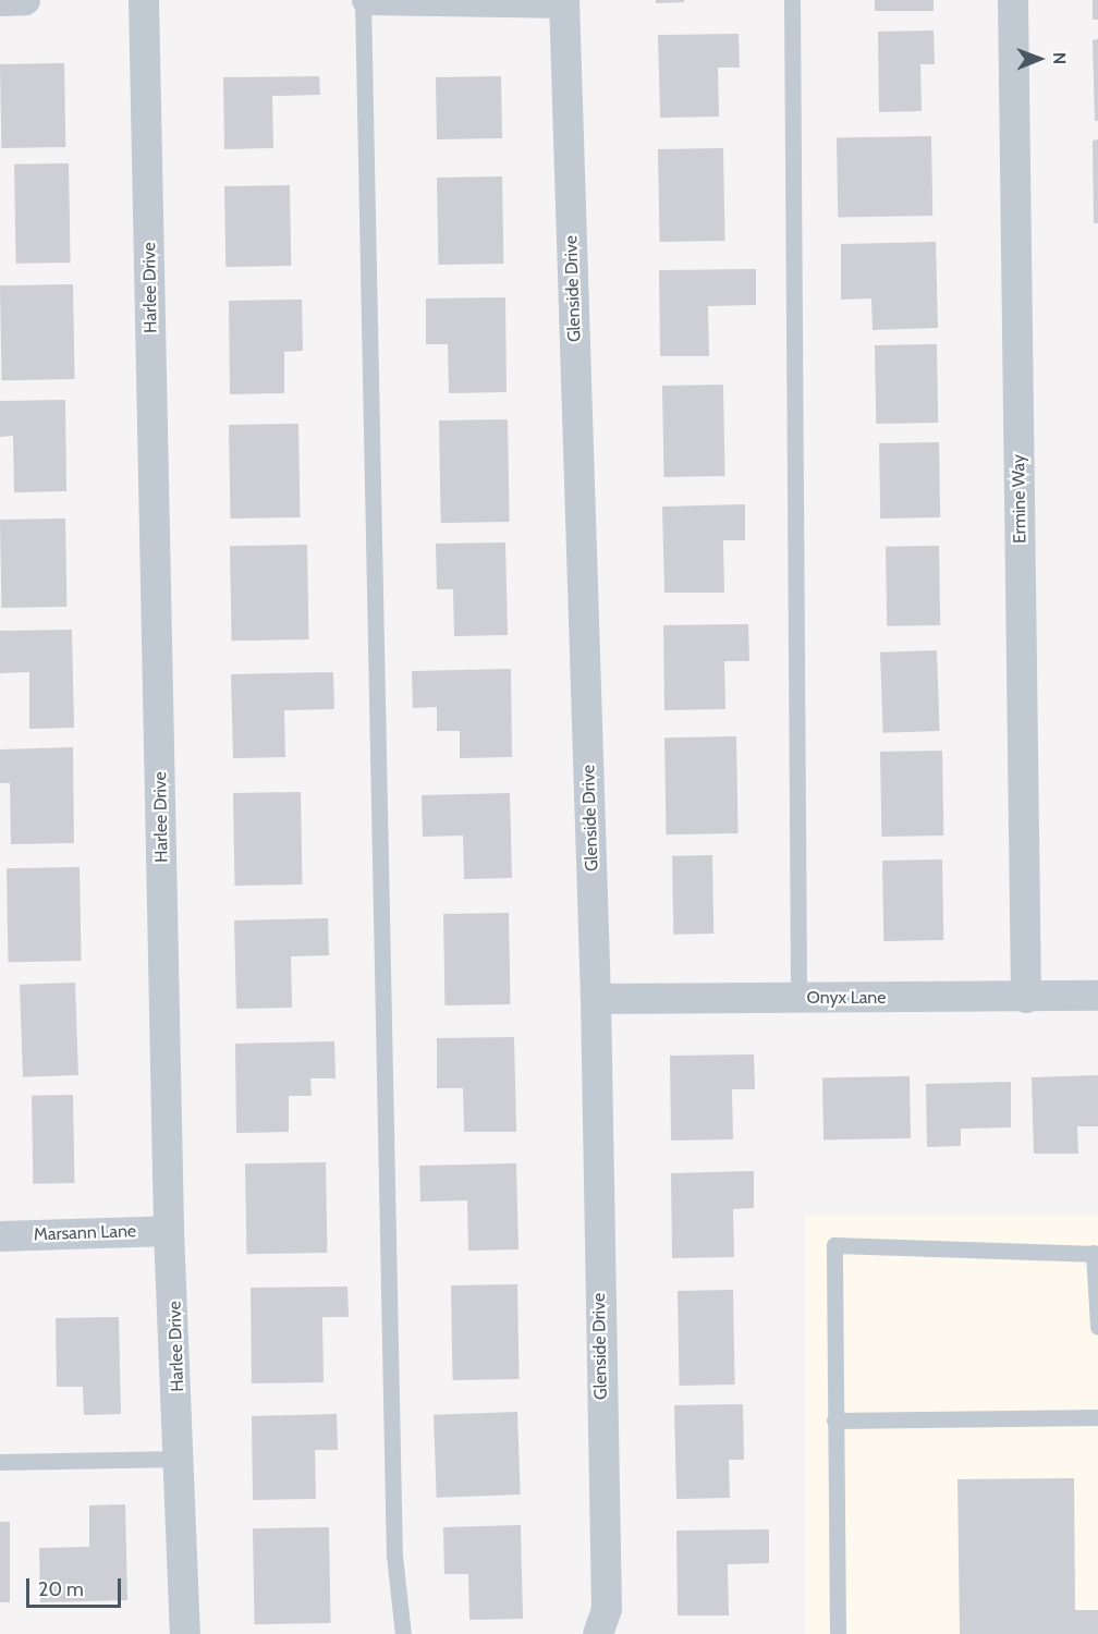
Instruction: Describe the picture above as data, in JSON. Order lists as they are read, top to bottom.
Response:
{
  "streets": {
    "street": [
      "Harlee Drive",
      "Glenside Drive",
      "Ermine Way",
      "Onyx Lane",
      "Marsann Lane"
    ]
  },
  "crossings": [
    ["Harlee Drive", "Marsann Lane"],
    ["Glenside Drive", "Onyx Lane"],
    ["Ermine Way", "Onyx Lane"]
  ],
  "scale_bar": "20 m",
  "north": "right"
}
